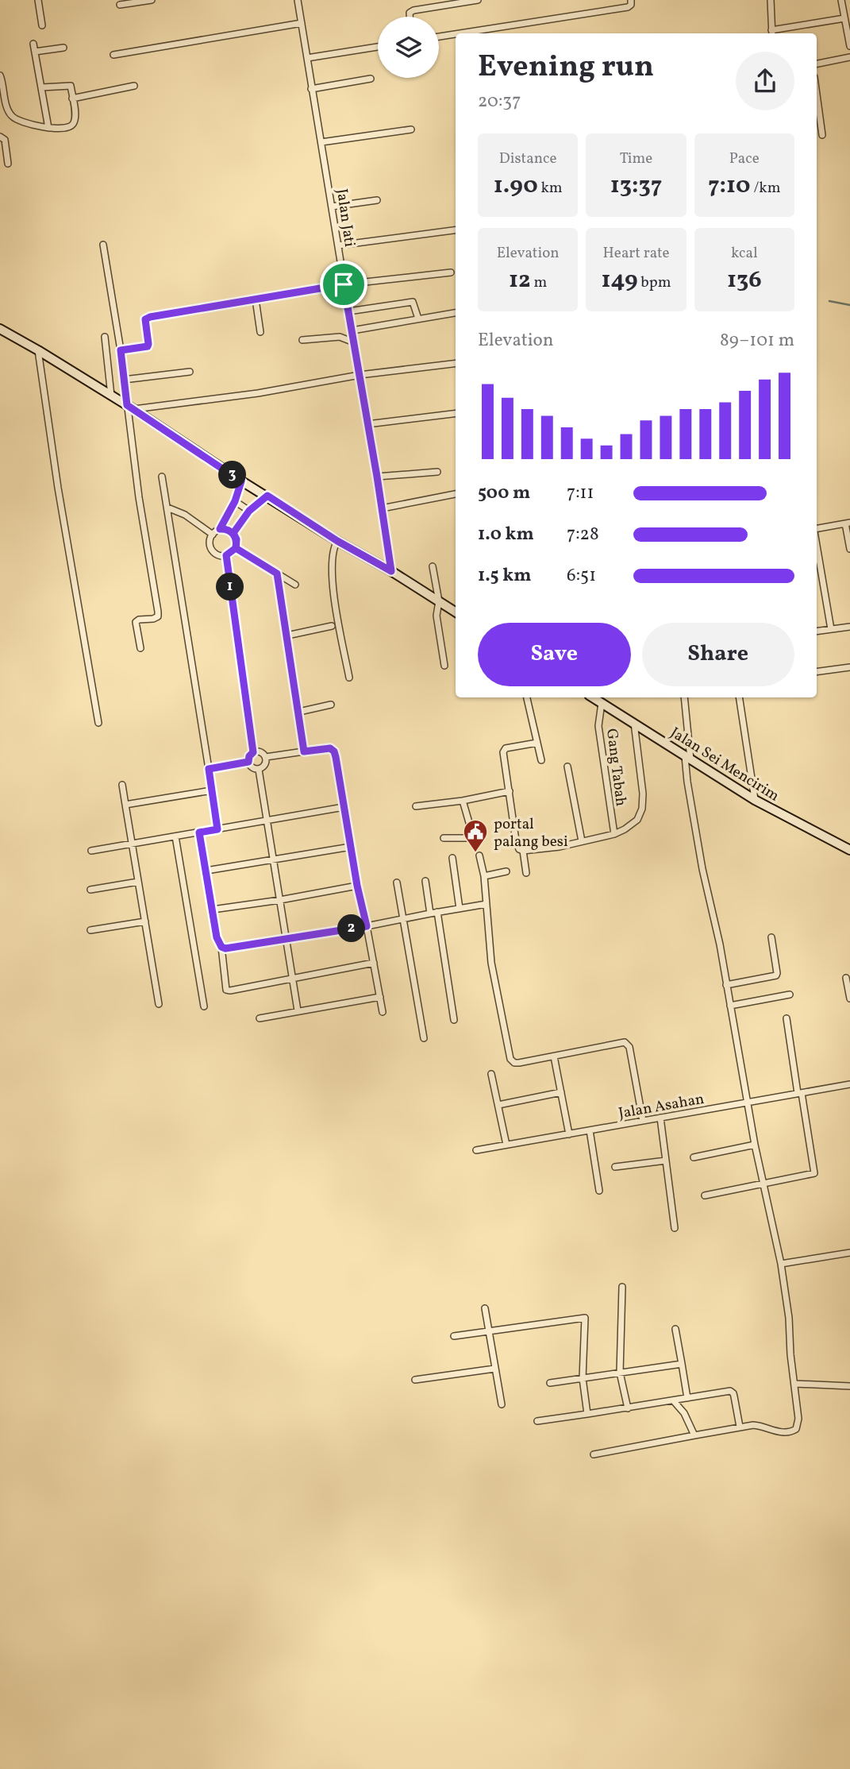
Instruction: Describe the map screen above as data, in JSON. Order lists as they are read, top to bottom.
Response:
{
  "streets": {
    "street": [
      "Jalan Jati",
      "Jalan Sei Mencirim",
      "Gang Tabah",
      "Jalan Asahan"
    ]
  },
  "crossings": [
    ["Jalan Sei Mencirim", "Gang Tabah"]
  ],
  "places": {
    "public building": ["portal palang besi"]
  },
  "page": {
    "heading": ["Evening run", "20:37"],
    "stats": [
      ["Distance", "1.90 km"],
      ["Time", "13:37"],
      ["Pace", "7:10 /km"],
      ["Elevation", "12 m"],
      ["Heart rate", "149 bpm"],
      ["kcal", "136"]
    ],
    "chart": ["Elevation", "89–101 m"],
    "pins": ["3", "1", "2"],
    "list": [
      {
        "name": "500 m",
        "note": "7:11"
      },
      {
        "name": "1.0 km",
        "note": "7:28"
      },
      {
        "name": "1.5 km",
        "note": "6:51"
      }
    ],
    "buttons": ["Save", "Share"]
  }
}
